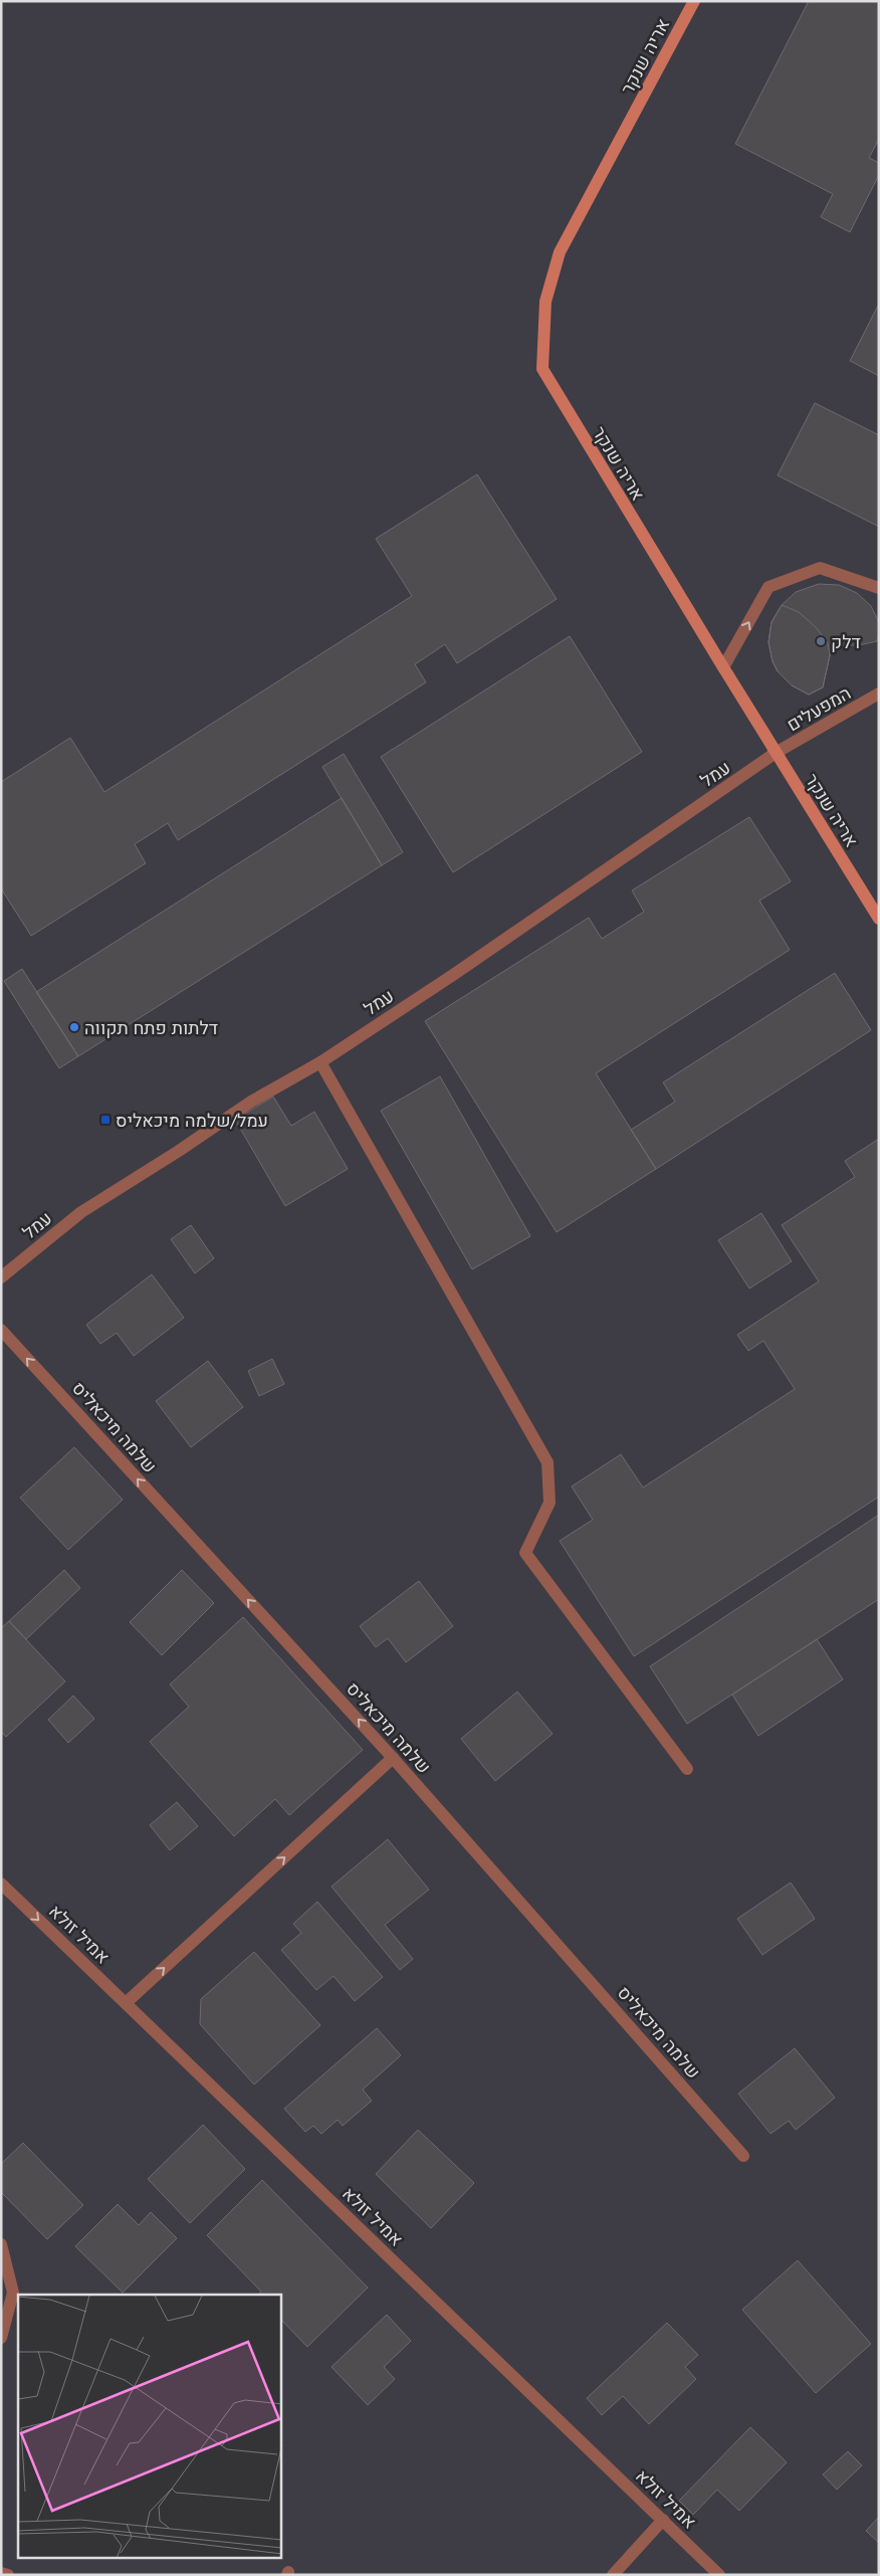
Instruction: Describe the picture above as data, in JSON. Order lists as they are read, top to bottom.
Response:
{
  "streets": {
    "street": [
      "אריה שנקר",
      "המפעלים",
      "עמל",
      "שלמה מיכאליס",
      "אמיל זולא"
    ]
  },
  "crossings": [
    ["אריה שנקר", "המפעלים"],
    ["אריה שנקר", "עמל"],
    ["המפעלים", "עמל"]
  ],
  "one_way": ["שלמה מיכאליס"],
  "places": {
    "other": ["דלק", "דלתות פתח תקווה"],
    "transit": ["עמל/שלמה מיכאליס"]
  }
}
